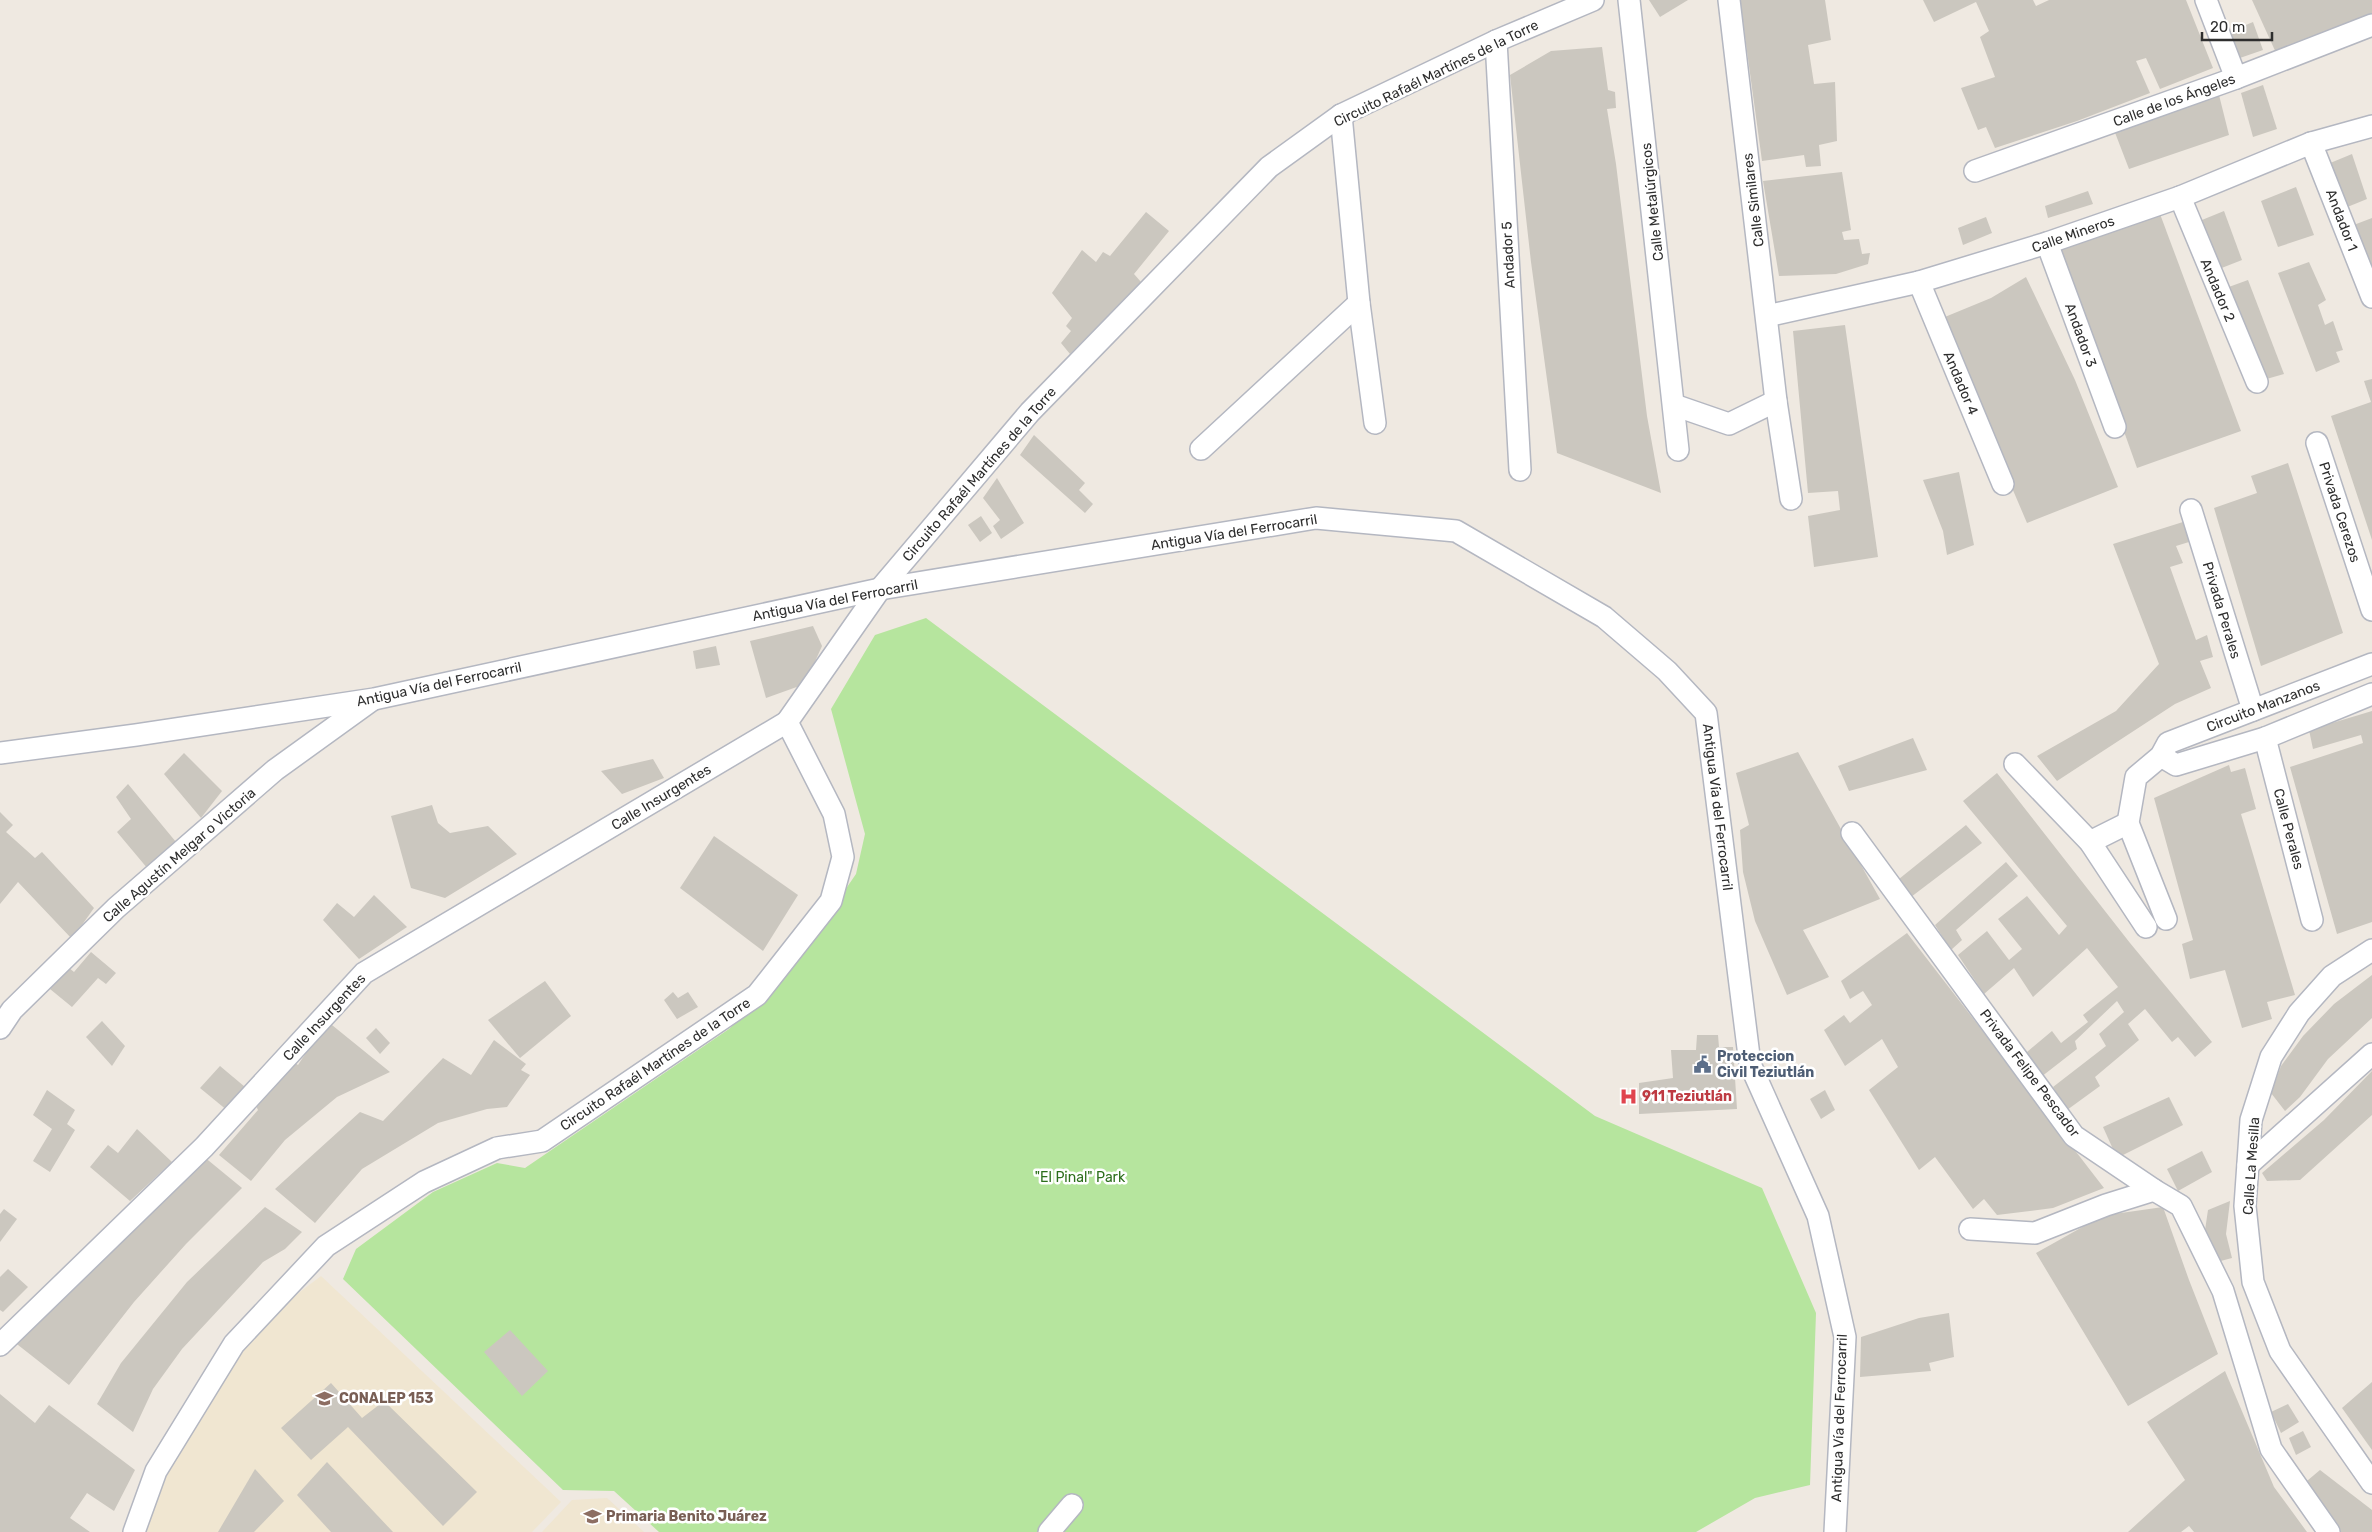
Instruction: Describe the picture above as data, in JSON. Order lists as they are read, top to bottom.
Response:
{
  "streets": {
    "street": [
      "Circuito Rafaél Martínes de la Torre",
      "Calle de los Ángeles",
      "Calle Similares",
      "Calle Metalúrgicos",
      "Andador 1",
      "Calle Mineros",
      "Andador 5",
      "Andador 2",
      "Andador 3",
      "Andador 4",
      "Privada Cerezos",
      "Antigua Vía del Ferrocarril",
      "Privada Perales",
      "Circuito Manzanos",
      "Calle Insurgentes",
      "Calle Perales",
      "Calle Agustín Melgar o Victoria",
      "Privada Felipe Pescador",
      "Calle La Mesilla"
    ]
  },
  "crossings": [
    ["Circuito Rafaél Martínes de la Torre", "Andador 5"],
    ["Circuito Rafaél Martínes de la Torre", "Antigua Vía del Ferrocarril"],
    ["Circuito Rafaél Martínes de la Torre", "Calle Insurgentes"],
    ["Calle Similares", "Calle Mineros"],
    ["Andador 1", "Calle Mineros"],
    ["Calle Mineros", "Andador 2"],
    ["Calle Mineros", "Andador 3"],
    ["Calle Mineros", "Andador 4"],
    ["Antigua Vía del Ferrocarril", "Calle Agustín Melgar o Victoria"],
    ["Privada Perales", "Circuito Manzanos"],
    ["Circuito Manzanos", "Calle Perales"]
  ],
  "parks": ["\"El Pinal\" Park"],
  "places": {
    "public building": ["Proteccion Civil Teziutlán"],
    "hospital": ["911 Teziutlán"],
    "school or university": ["CONALEP 153", "Primaria Benito Juárez"]
  },
  "scale_bar": "20 m"
}
